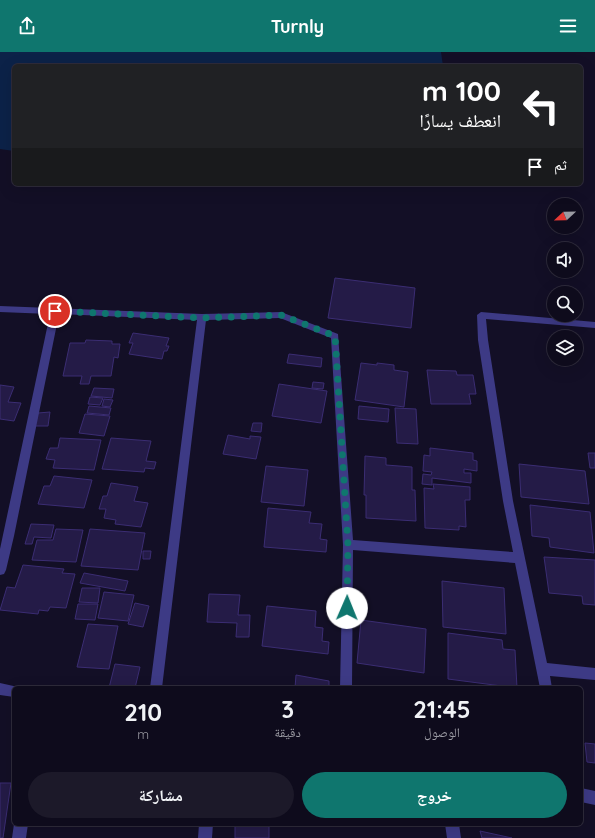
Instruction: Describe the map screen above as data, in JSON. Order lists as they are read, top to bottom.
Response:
{
  "north": "left",
  "page": {
    "header": "Turnly",
    "turn": ["100 m", "انعطف يسارًا"],
    "then": "ثم",
    "eta": [
      "21:45",
      "الوصول",
      "3",
      "دقيقة",
      "210",
      "m"
    ],
    "buttons": ["خروج", "مشاركة"]
  }
}
